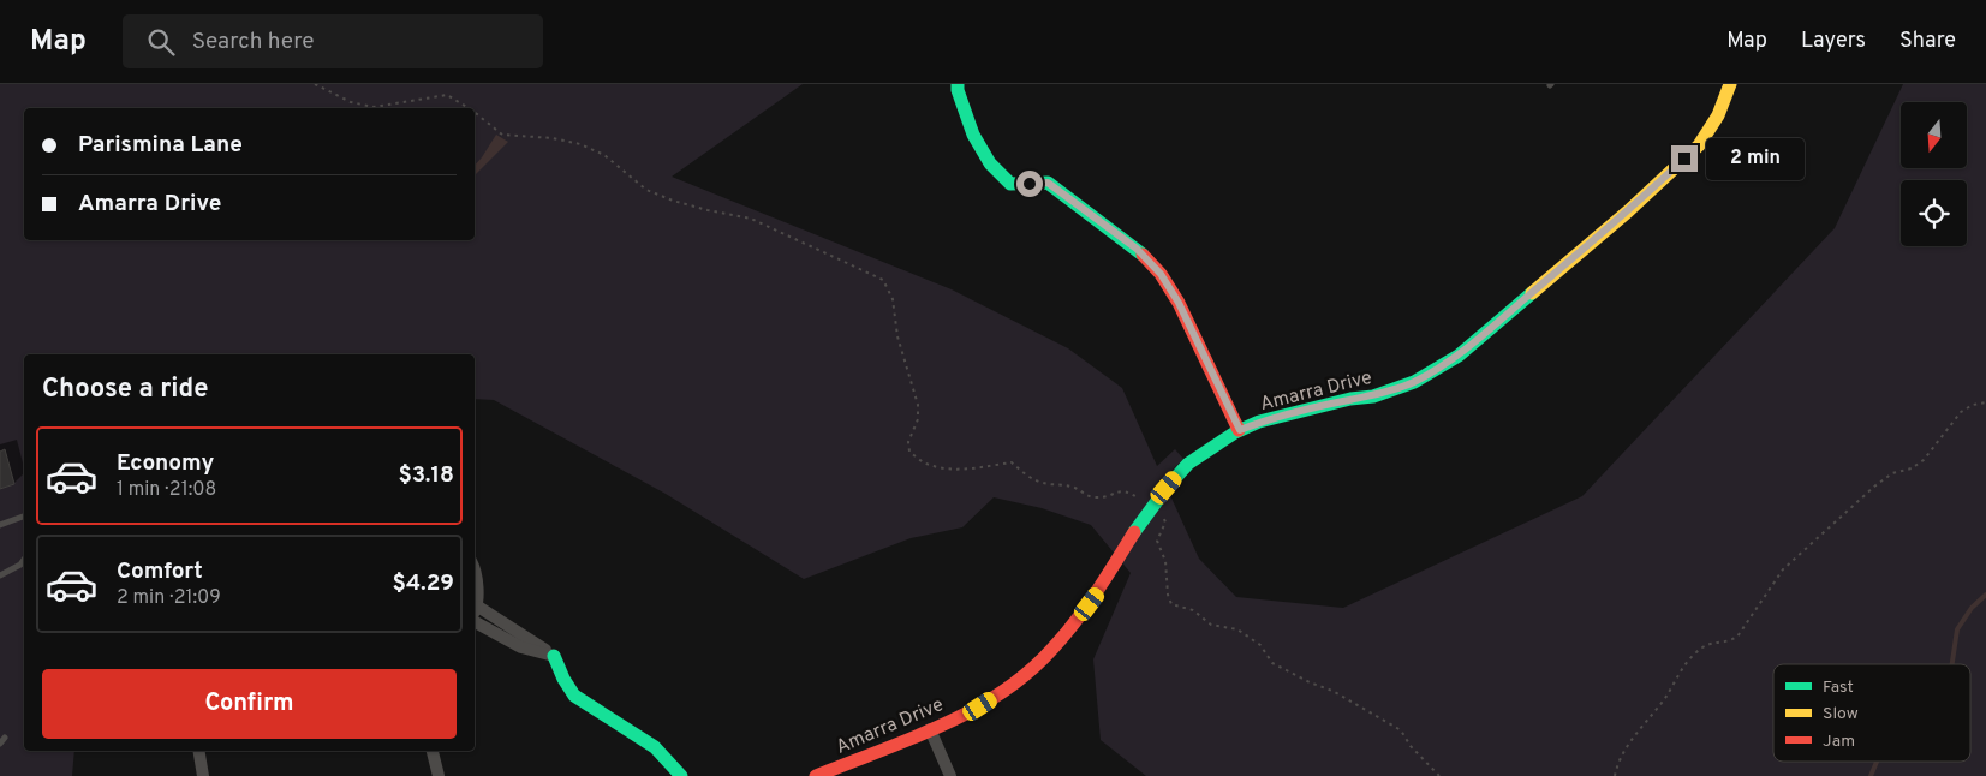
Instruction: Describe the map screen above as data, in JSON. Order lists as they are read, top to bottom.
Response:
{
  "streets": {
    "street": ["Amarra Drive"]
  },
  "legend": ["Fast", "Slow", "Jam"],
  "north": "bottom",
  "page": {
    "header": "Map",
    "search": "Search here",
    "nav": ["Map", "Layers", "Share"],
    "banner": ["Parismina Lane", "Amarra Drive"],
    "bubble": "2 min",
    "heading": "Choose a ride",
    "list": [
      {
        "name": "Economy",
        "note": "1 min · 21:08",
        "value": "$3.18"
      },
      {
        "name": "Comfort",
        "note": "2 min · 21:09",
        "value": "$4.29"
      }
    ],
    "buttons": "Confirm"
  }
}
